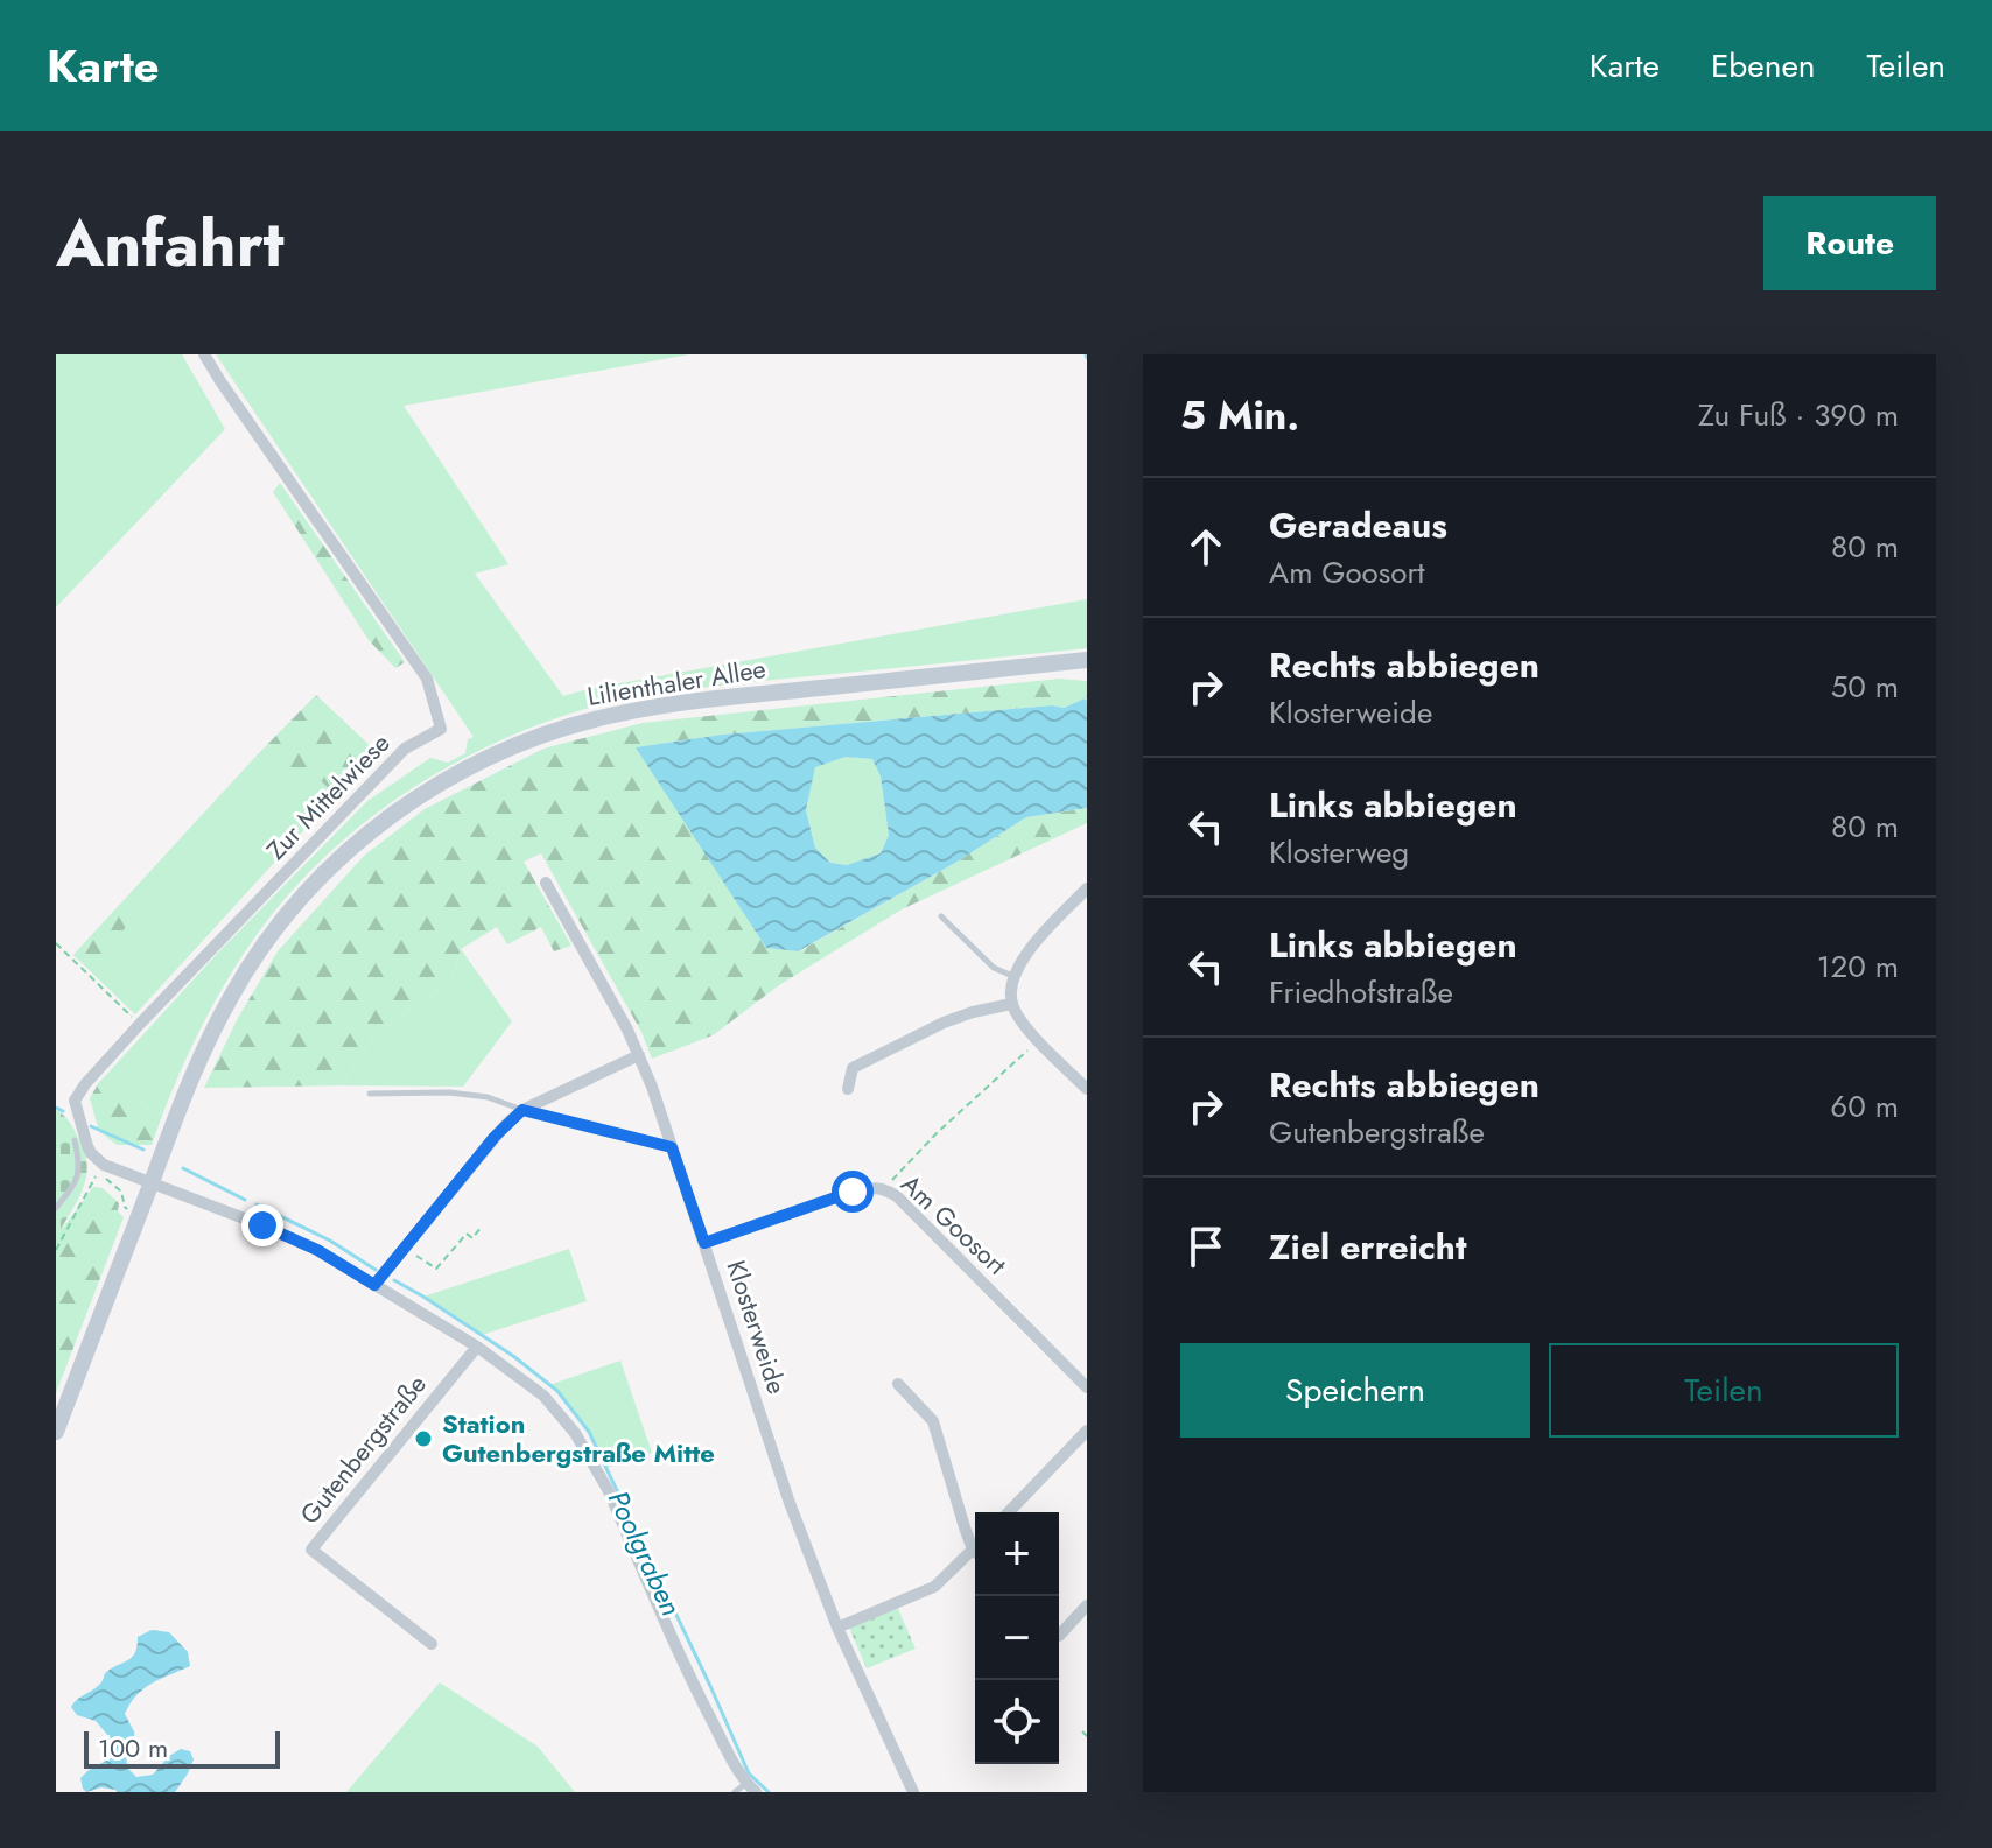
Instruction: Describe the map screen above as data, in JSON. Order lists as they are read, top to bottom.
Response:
{
  "streets": {
    "main road": ["Lilienthaler Allee"],
    "street": [
      "Zur Mittelwiese",
      "Am Goosort",
      "Klosterweide",
      "Gutenbergstraße"
    ]
  },
  "crossings": [
    ["Am Goosort", "Klosterweide"]
  ],
  "water": ["Poolgraben"],
  "places": ["Station Gutenbergstraße Mitte"],
  "scale_bar": "100 m",
  "page": {
    "header": "Karte",
    "nav": ["Karte", "Ebenen", "Teilen"],
    "title": "Anfahrt",
    "buttons": [
      "Route",
      ["Speichern", "Teilen"]
    ],
    "heading": ["5 Min.", "Zu Fuß · 390 m"],
    "list": [
      ["Geradeaus", "Am Goosort", "80 m"],
      ["Rechts abbiegen", "Klosterweide", "50 m"],
      ["Links abbiegen", "Klosterweg", "80 m"],
      ["Links abbiegen", "Friedhofstraße", "120 m"],
      ["Rechts abbiegen", "Gutenbergstraße", "60 m"],
      "Ziel erreicht"
    ],
    "map_buttons": ["+", "−"],
    "scale": "100 m"
  }
}
